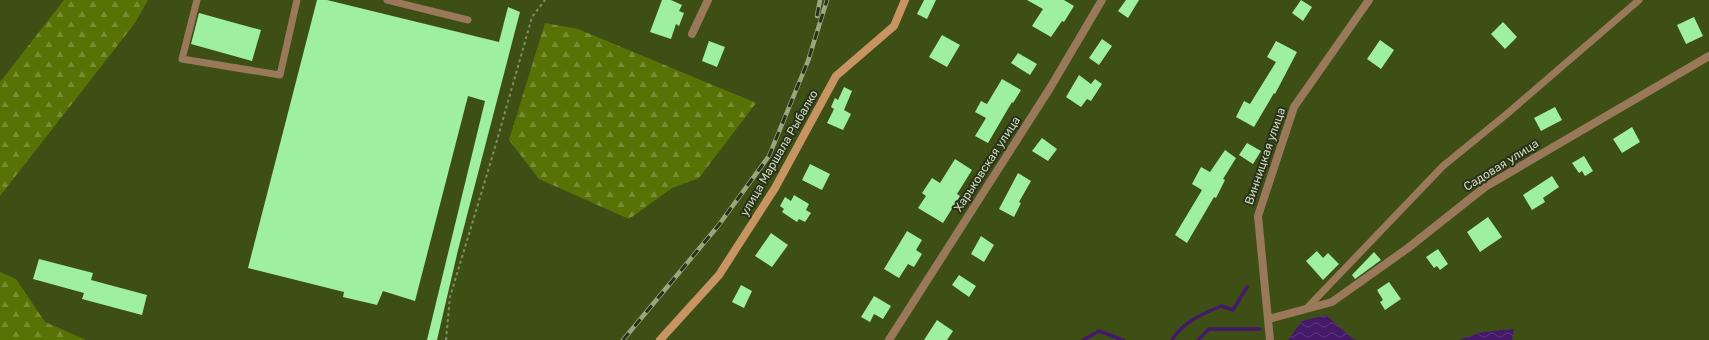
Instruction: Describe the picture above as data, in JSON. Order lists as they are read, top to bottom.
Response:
{
  "streets": {
    "street": [
      "улица Маршала Рыбалко",
      "Винницкая улица",
      "Харьковская улица",
      "Садовая улица"
    ]
  },
  "crossings": [
    ["Винницкая улица", "Садовая улица"]
  ]
}
